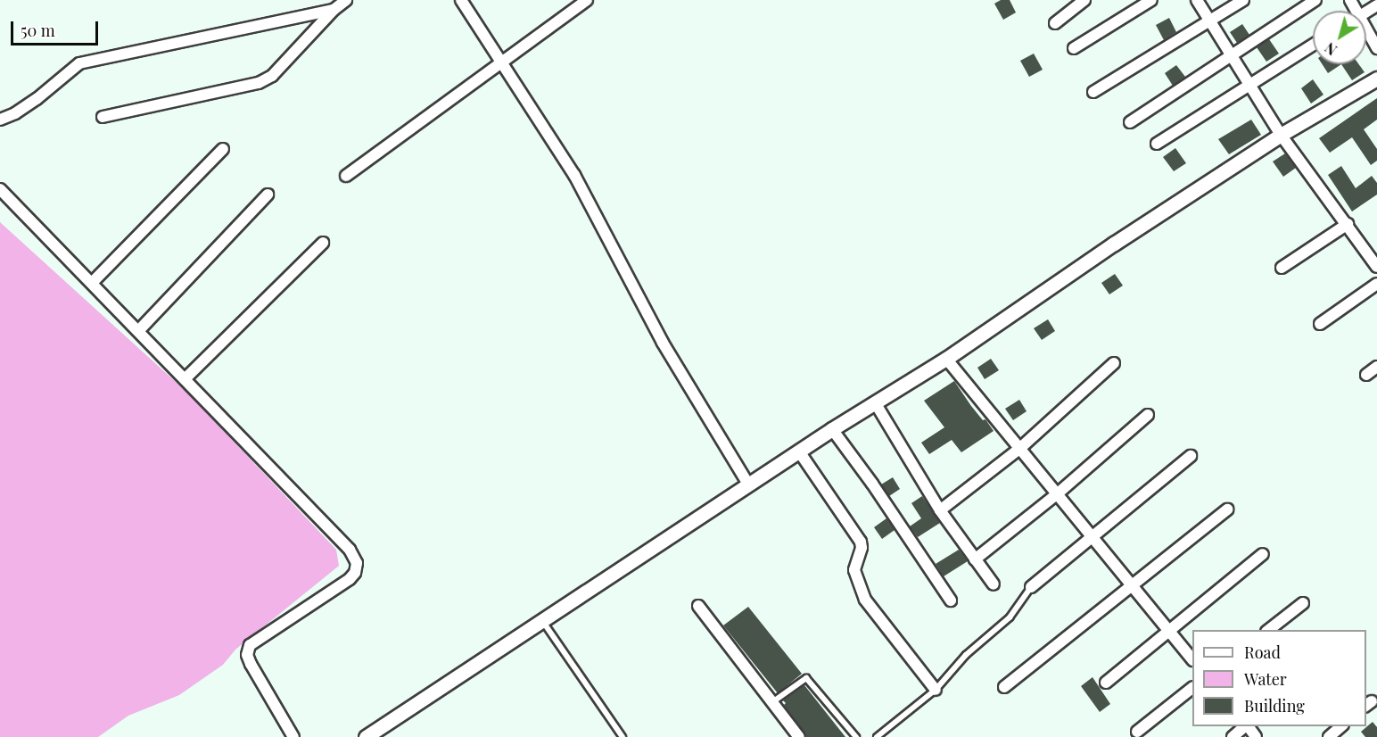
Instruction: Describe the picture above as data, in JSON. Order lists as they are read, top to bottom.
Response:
{
  "legend": ["Road", "Water", "Building"],
  "scale_bar": "50 m",
  "north": "bottom left"
}
